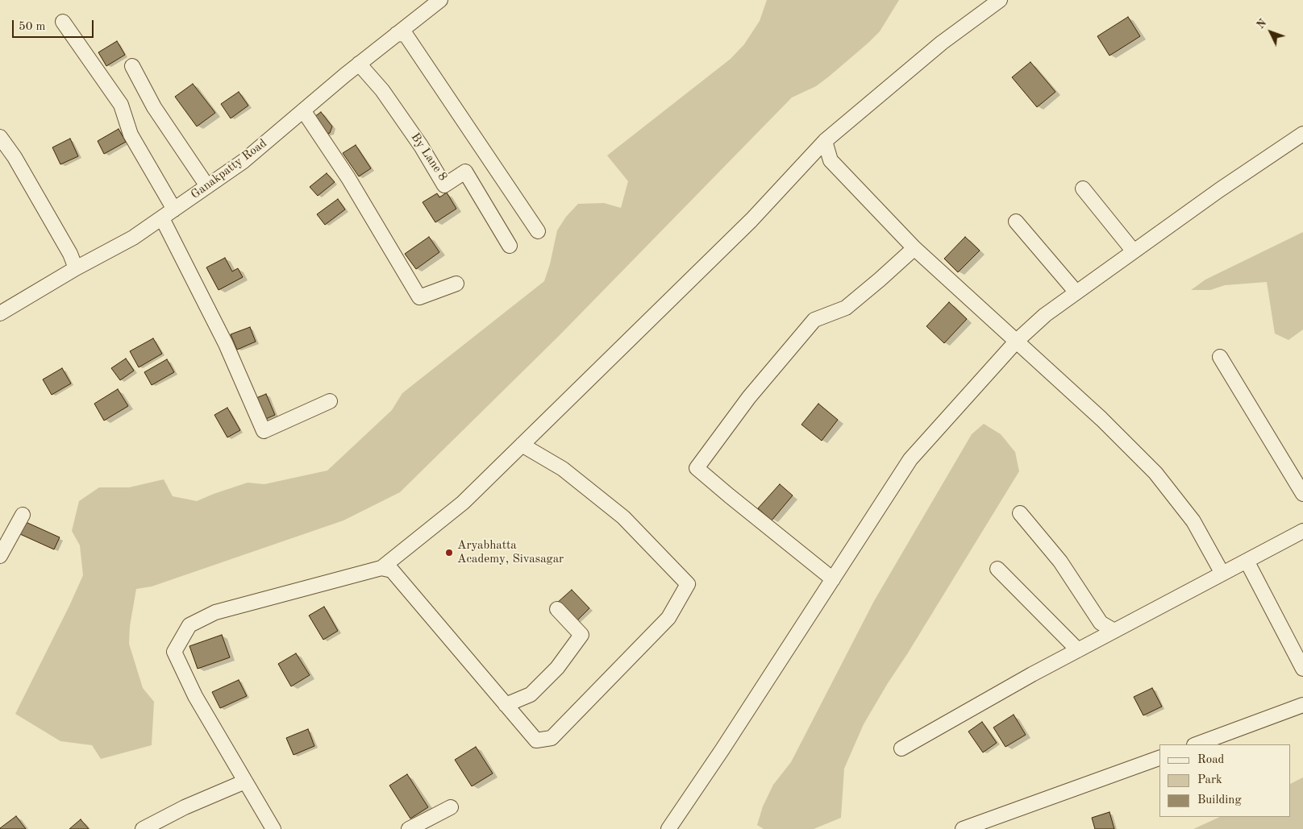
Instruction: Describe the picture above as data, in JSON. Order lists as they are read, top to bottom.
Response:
{
  "streets": {
    "street": ["By Lane 8", "Ganakpatty Road"]
  },
  "crossings": [
    ["By Lane 8", "Ganakpatty Road"]
  ],
  "places": ["Aryabhatta Academy, Sivasagar"],
  "legend": ["Road", "Park", "Building"],
  "scale_bar": "50 m",
  "north": "top left"
}
